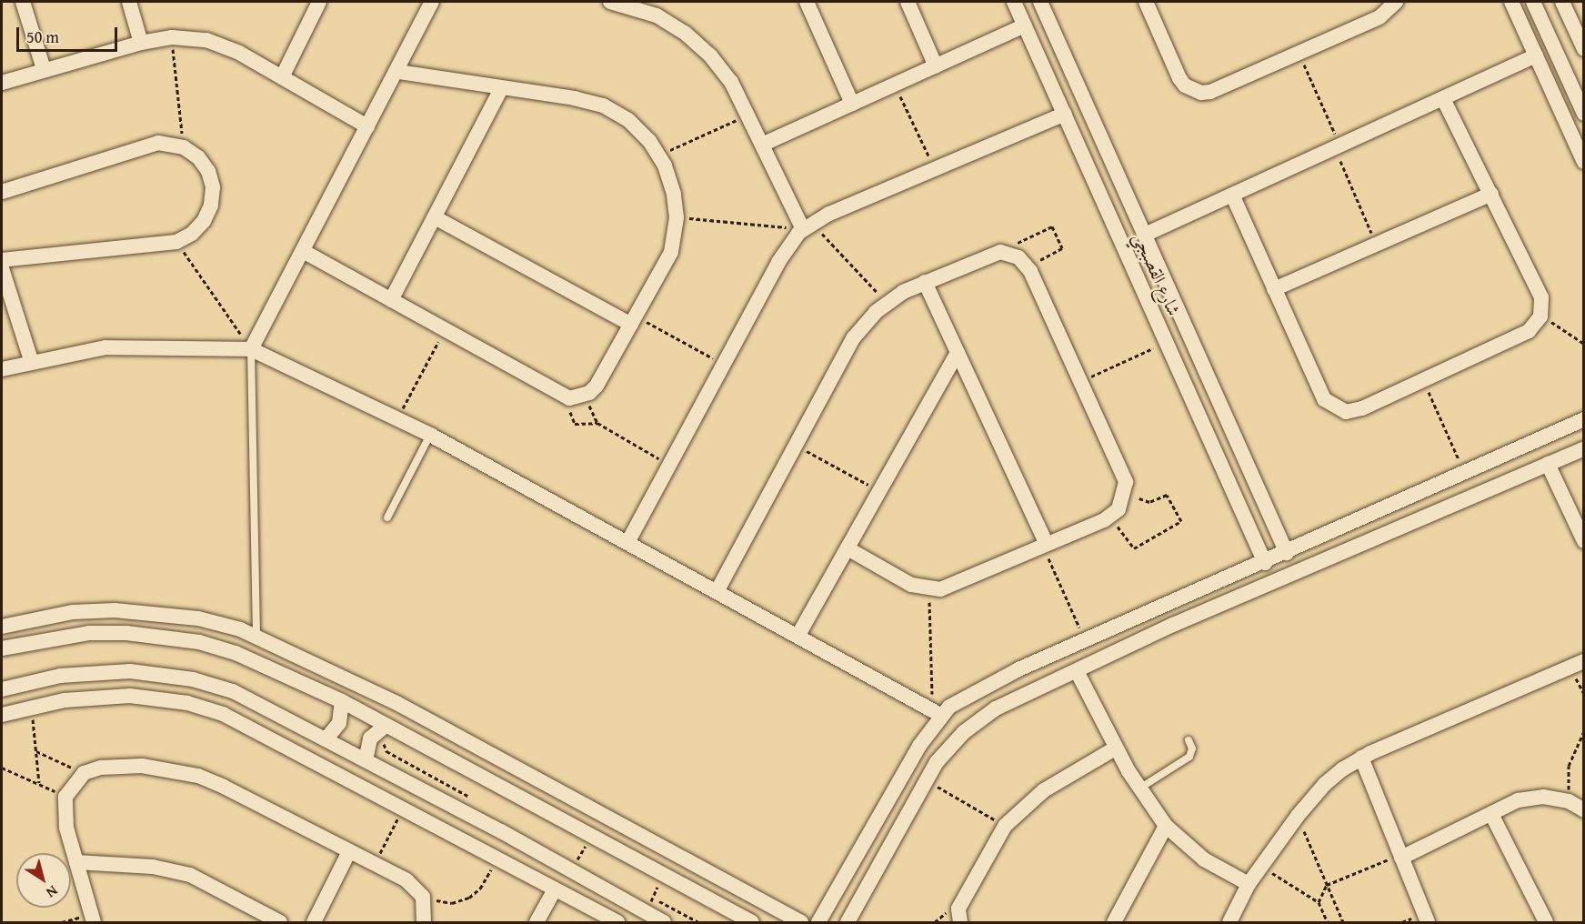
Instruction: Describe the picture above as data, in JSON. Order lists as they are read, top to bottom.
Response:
{
  "streets": {
    "street": ["شارع القصبجي"]
  },
  "scale_bar": "50 m",
  "north": "bottom right"
}
